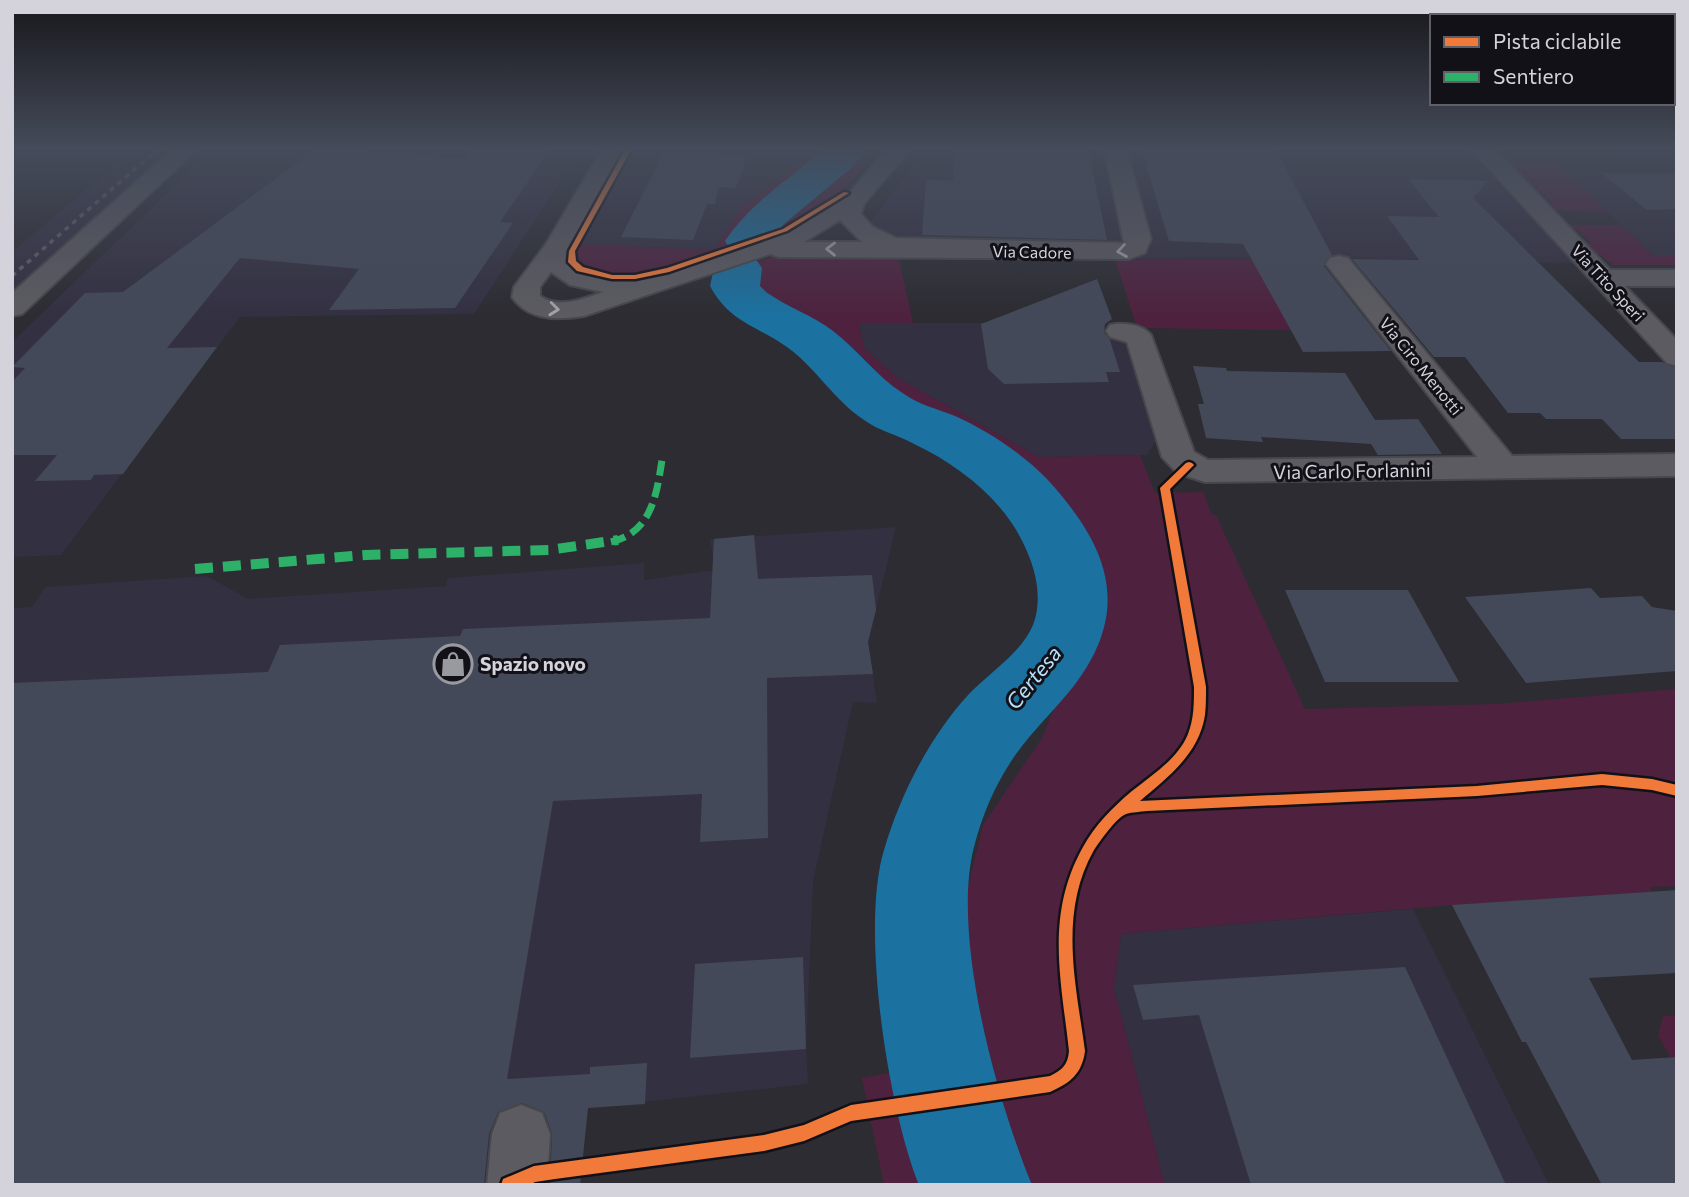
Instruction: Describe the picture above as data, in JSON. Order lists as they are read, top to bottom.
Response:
{
  "streets": {
    "street": [
      "Via Cadore",
      "Via Tito Speri",
      "Via Ciro Menotti",
      "Via Carlo Forlanini"
    ]
  },
  "crossings": [
    ["Via Ciro Menotti", "Via Carlo Forlanini"]
  ],
  "one_way": ["Via Cadore"],
  "water": ["Certesa"],
  "places": {
    "shop": ["Spazio novo"]
  },
  "legend": ["Pista ciclabile", "Sentiero"]
}
